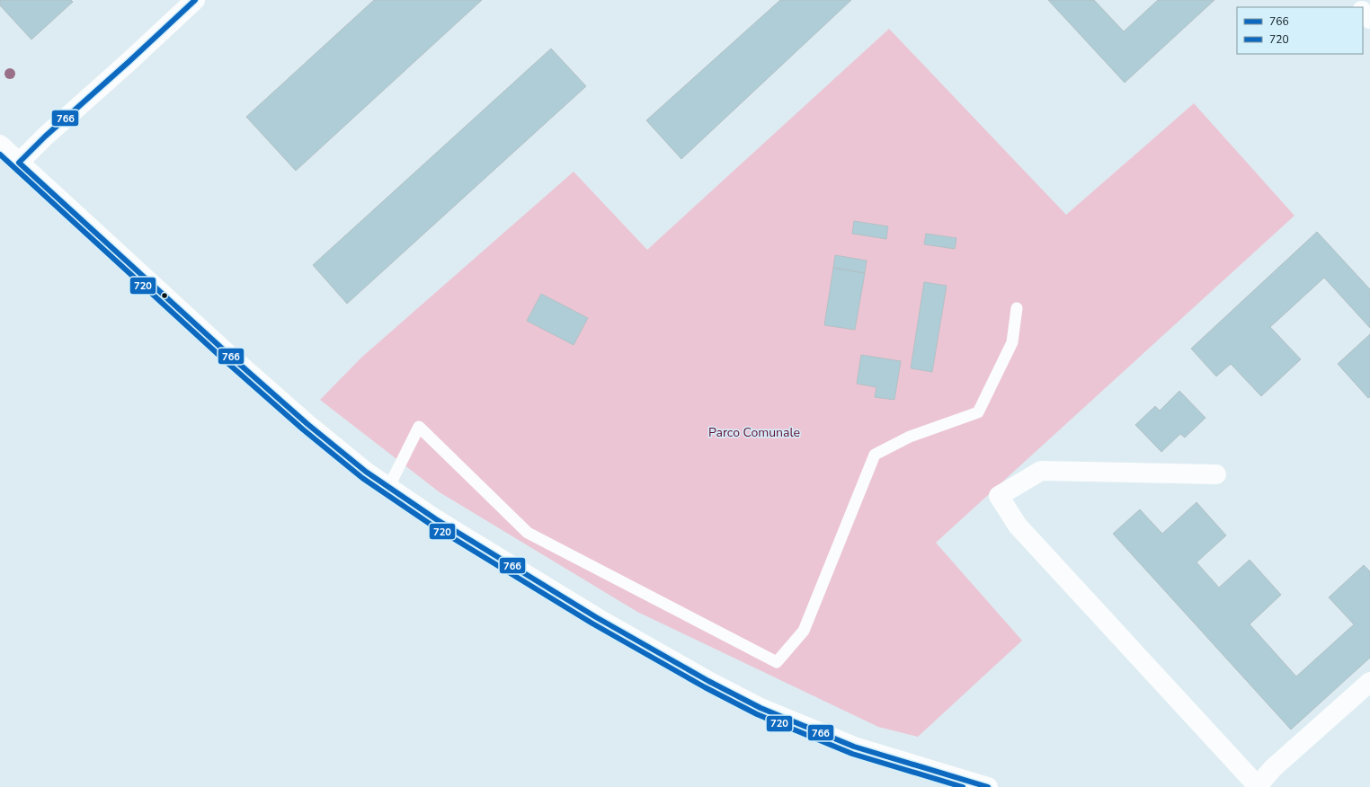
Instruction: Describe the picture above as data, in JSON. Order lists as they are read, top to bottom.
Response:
{
  "parks": ["Parco Comunale"],
  "lines": ["transit line 766", "transit line 720"],
  "legend": ["766", "720"]
}
